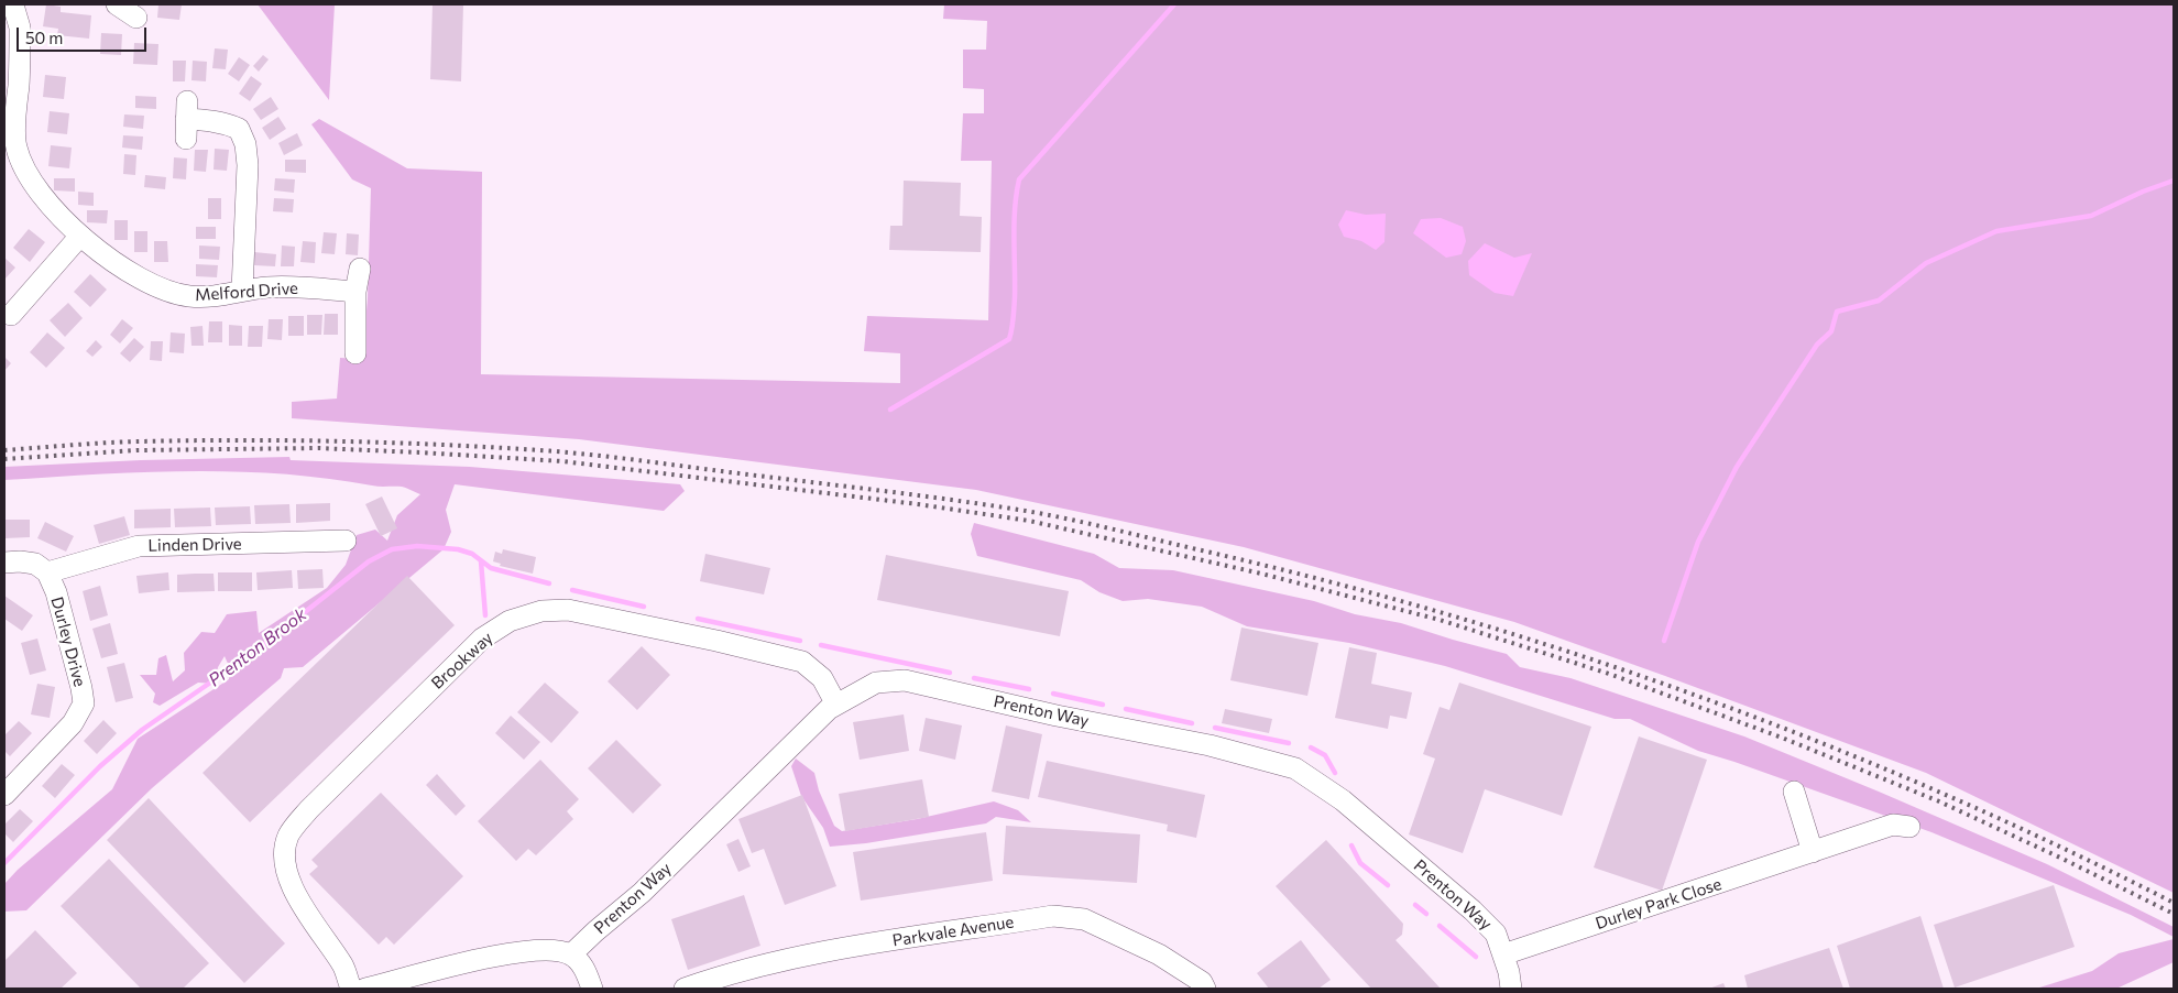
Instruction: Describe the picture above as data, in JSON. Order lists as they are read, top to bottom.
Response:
{
  "streets": {
    "street": [
      "Melford Drive",
      "Linden Drive",
      "Durley Drive",
      "Brookway",
      "Prenton Way",
      "Durley Park Close",
      "Parkvale Avenue"
    ]
  },
  "crossings": [
    ["Linden Drive", "Durley Drive"],
    ["Brookway", "Prenton Way"],
    ["Prenton Way", "Durley Park Close"]
  ],
  "water": ["Prenton Brook"],
  "scale_bar": "50 m"
}
